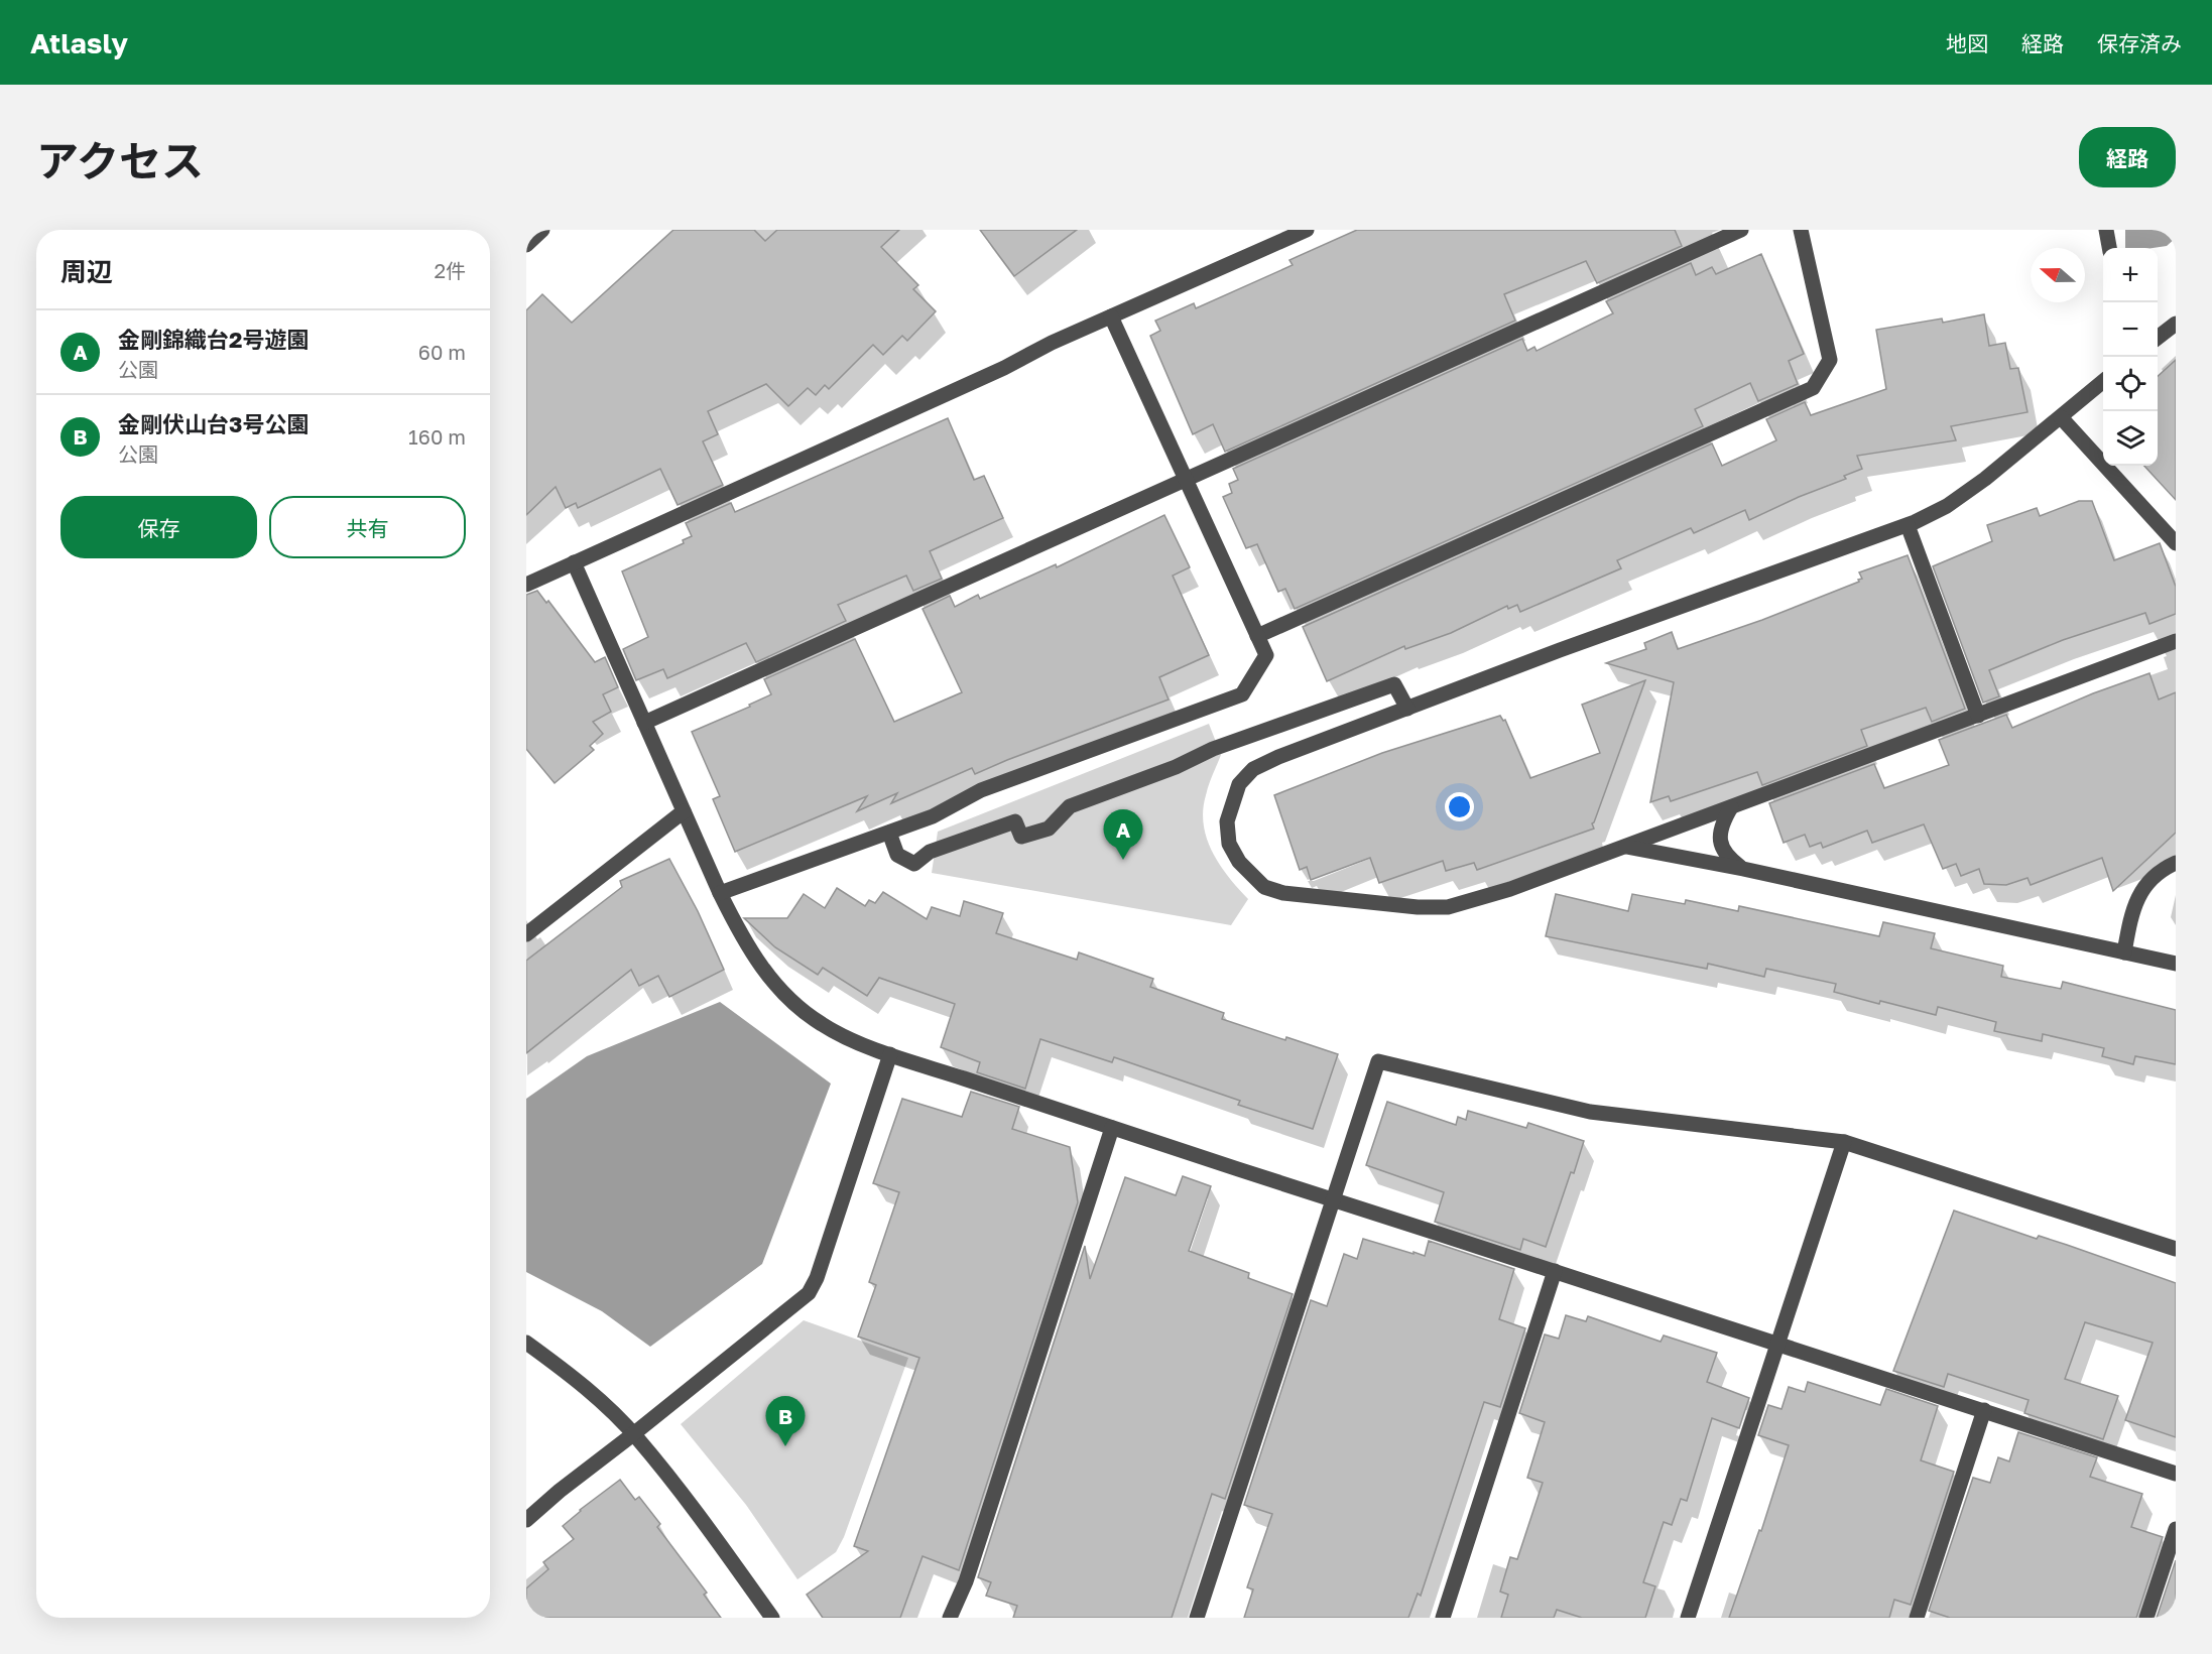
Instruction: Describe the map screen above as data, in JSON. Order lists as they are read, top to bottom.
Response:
{
  "north": "left",
  "page": {
    "header": "Atlasly",
    "nav": ["地図", "経路", "保存済み"],
    "title": "アクセス",
    "buttons": [
      "経路",
      ["保存", "共有"]
    ],
    "heading": ["周辺", "2件"],
    "map_buttons": ["+", "−"],
    "list": [
      {
        "mark": "A",
        "name": "金剛錦織台2号遊園",
        "note": "公園",
        "value": "60 m"
      },
      {
        "mark": "B",
        "name": "金剛伏山台3号公園",
        "note": "公園",
        "value": "160 m"
      }
    ],
    "pins": ["A", "B"]
  }
}
